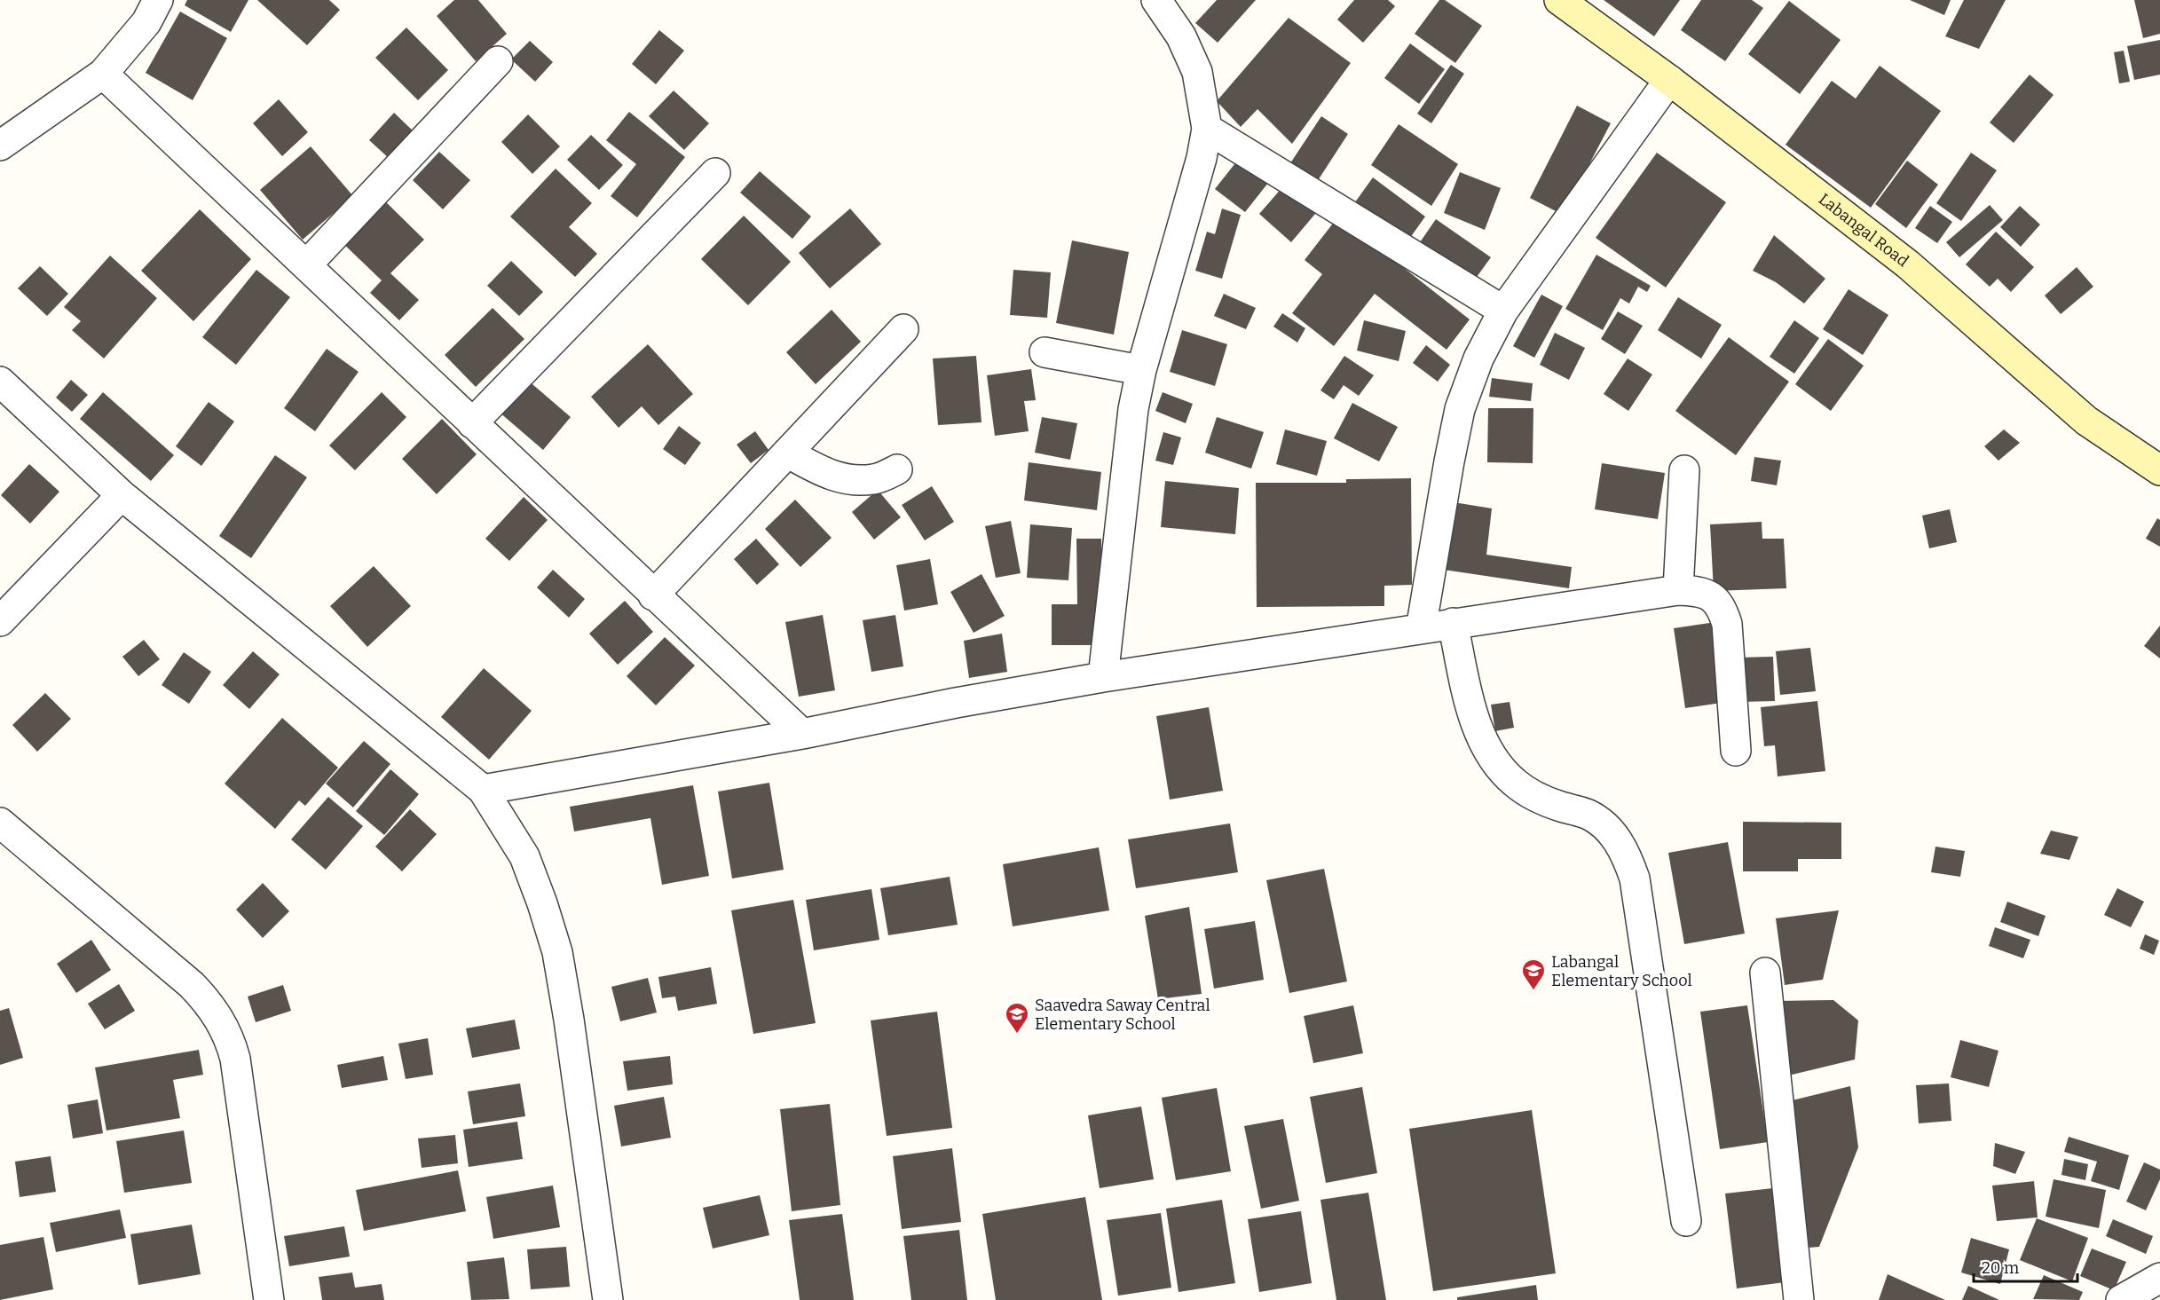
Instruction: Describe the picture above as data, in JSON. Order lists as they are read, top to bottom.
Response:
{
  "streets": {
    "main road": ["Labangal Road"]
  },
  "places": {
    "school or university": ["Labangal Elementary School", "Saavedra Saway Central Elementary School"]
  },
  "scale_bar": "20 m"
}
